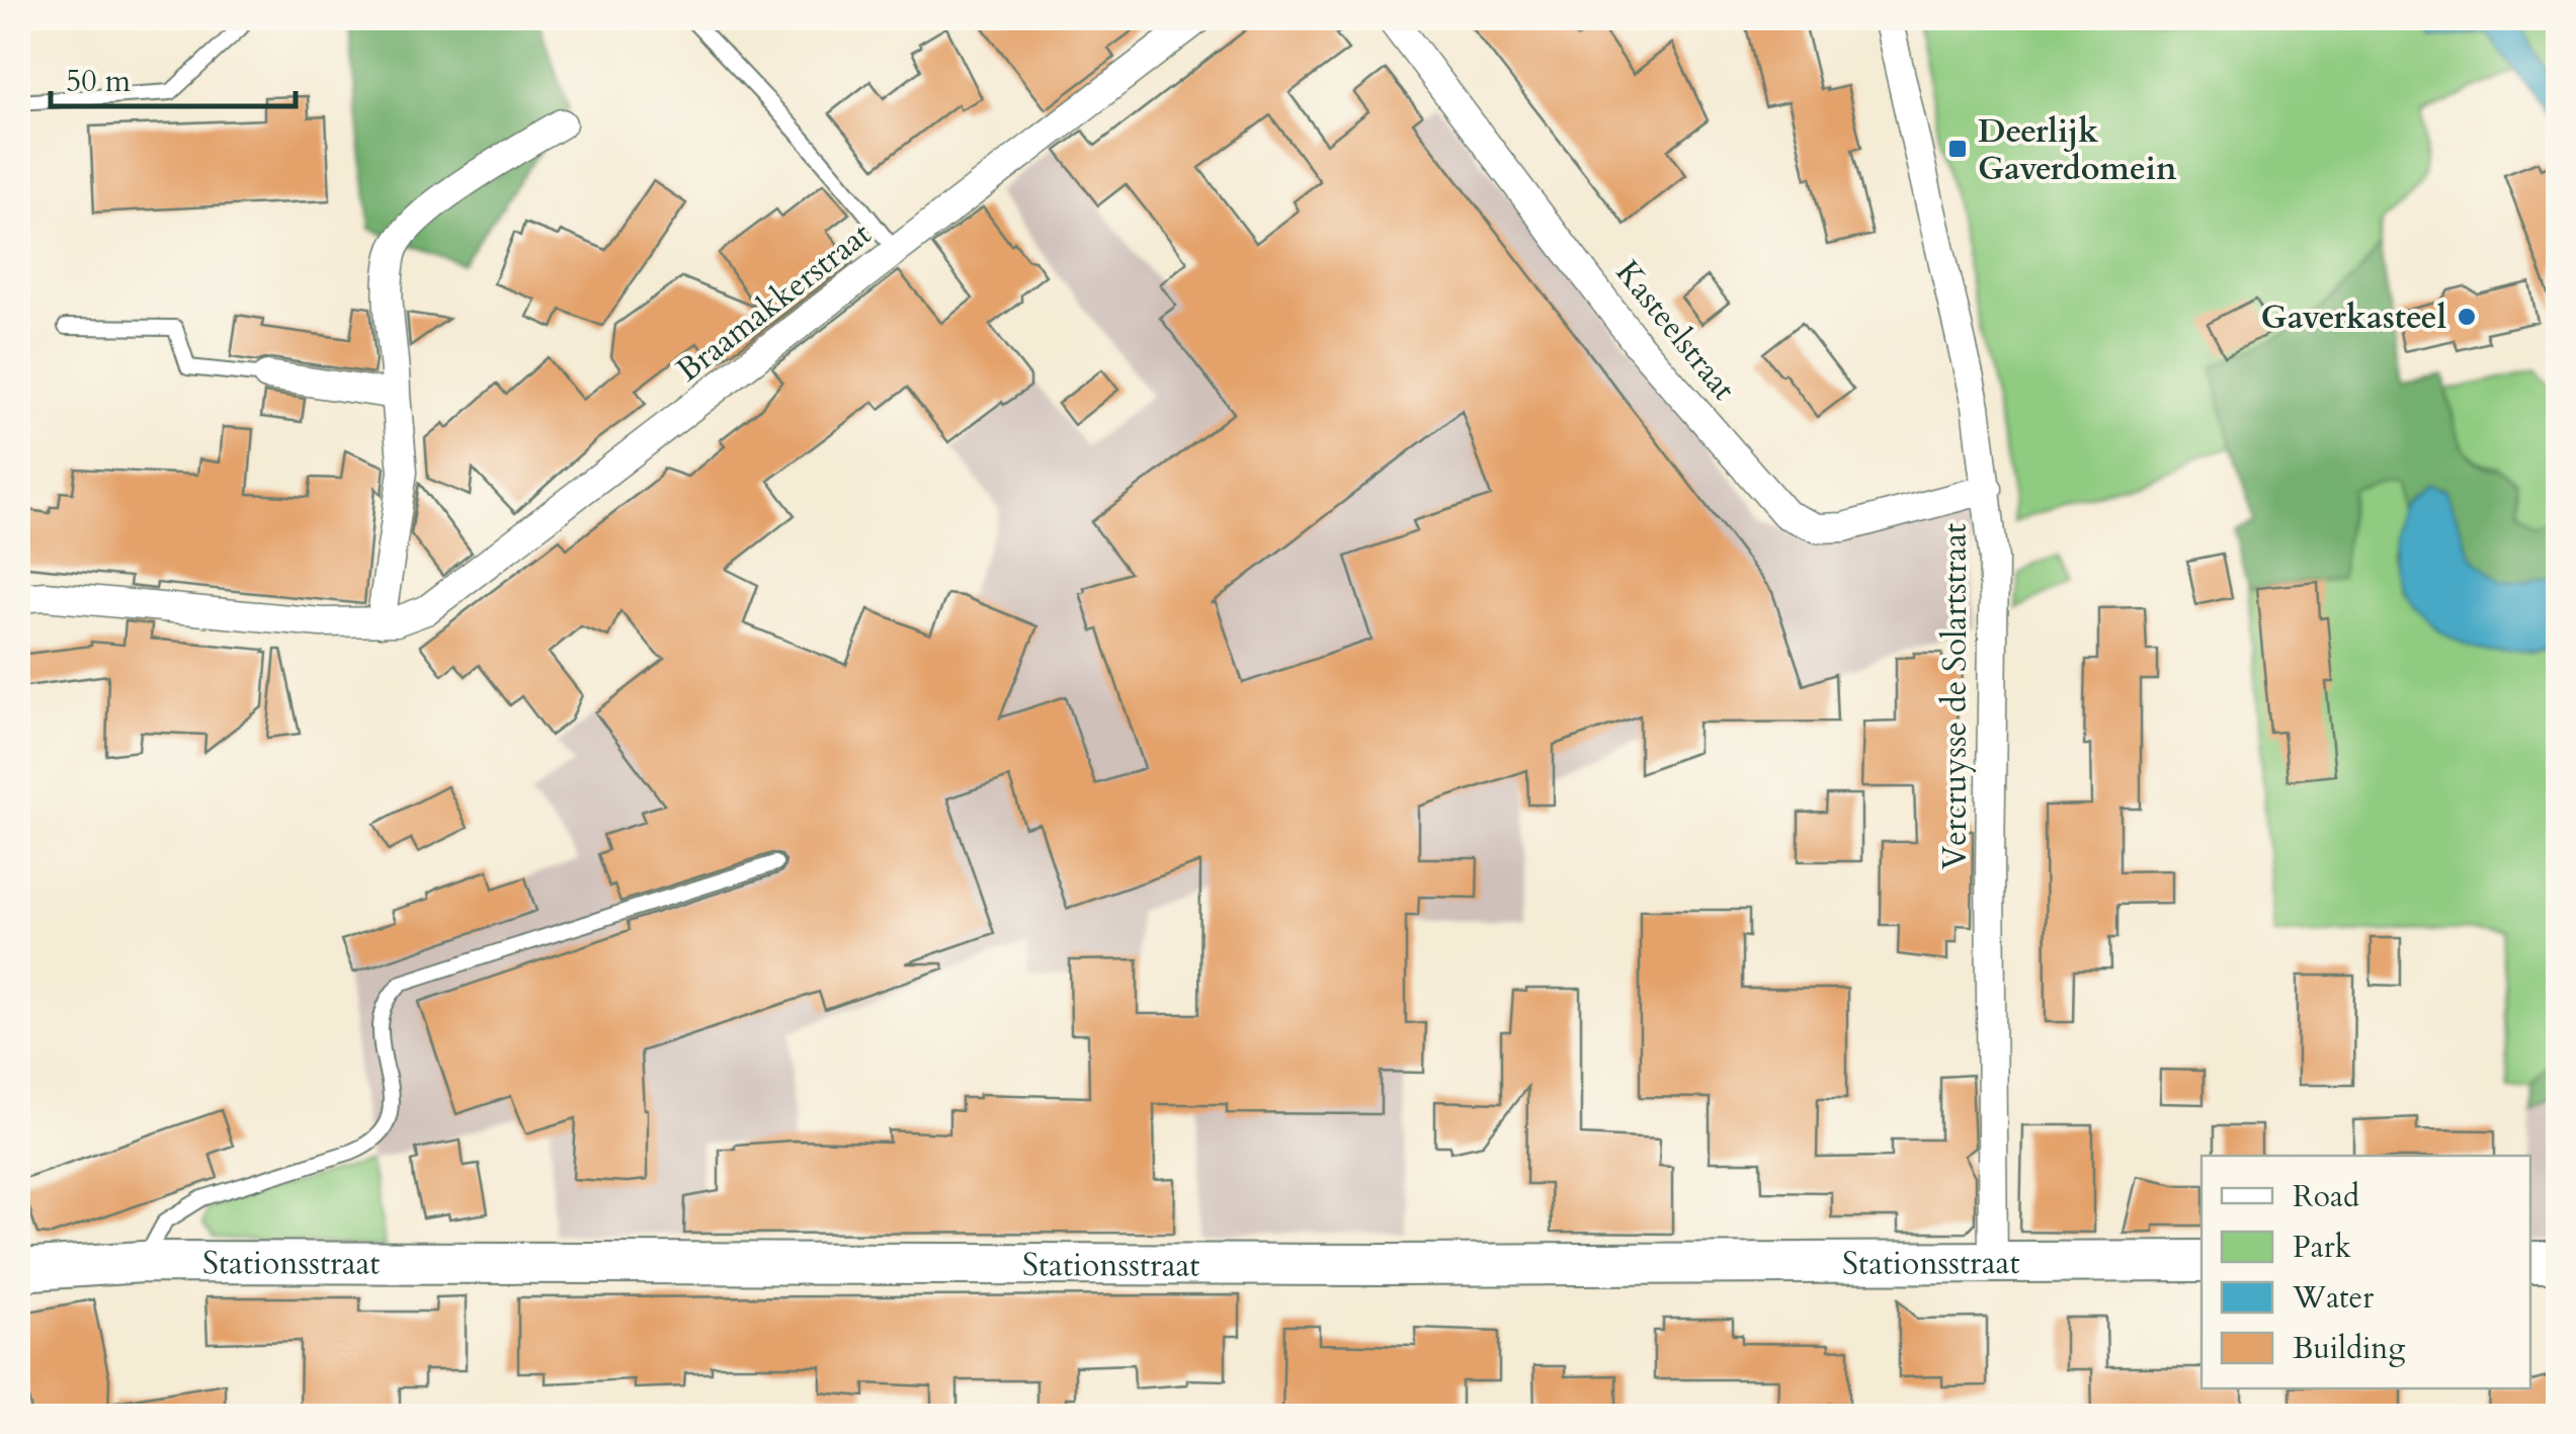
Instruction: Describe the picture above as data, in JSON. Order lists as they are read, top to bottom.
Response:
{
  "streets": {
    "street": [
      "Braamakkerstraat",
      "Kasteelstraat",
      "Vercruysse de Solartstraat",
      "Stationsstraat"
    ]
  },
  "crossings": [
    ["Kasteelstraat", "Vercruysse de Solartstraat"],
    ["Vercruysse de Solartstraat", "Stationsstraat"]
  ],
  "places": {
    "transit": ["Deerlijk Gaverdomein"],
    "other": ["Gaverkasteel"]
  },
  "legend": [
    "Road",
    "Park",
    "Water",
    "Building"
  ],
  "scale_bar": "50 m"
}
